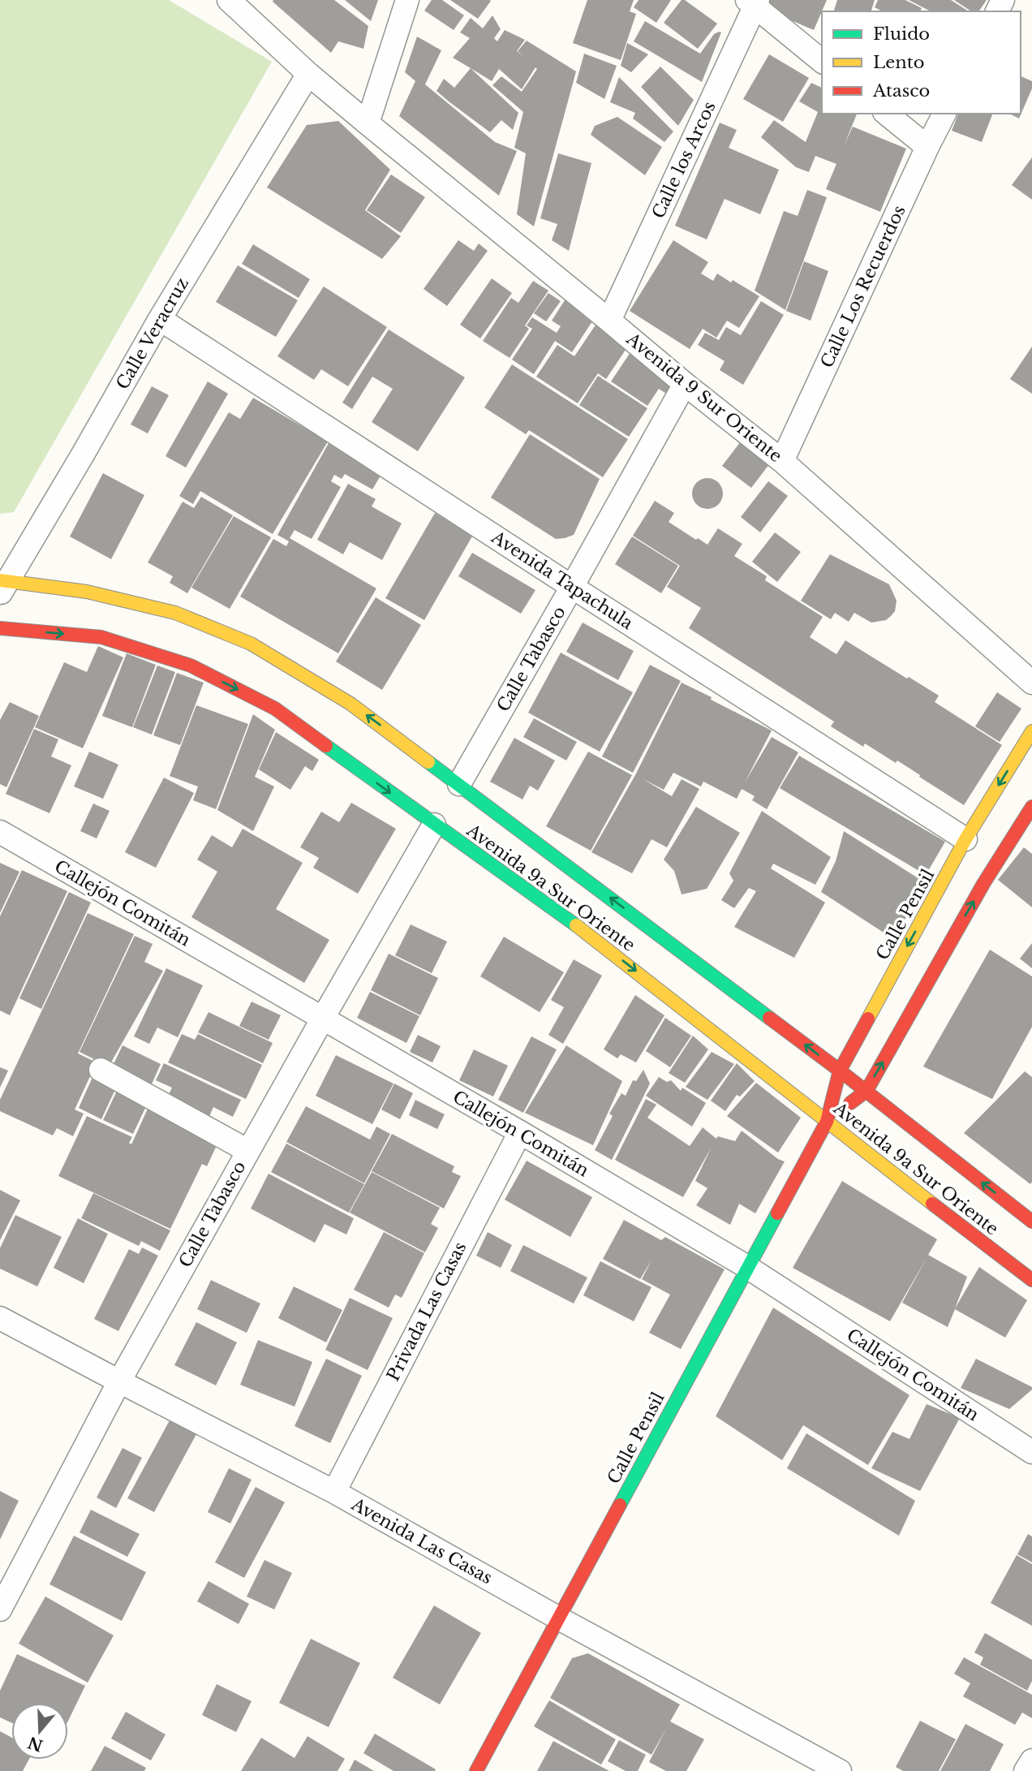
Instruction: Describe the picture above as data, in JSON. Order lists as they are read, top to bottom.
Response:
{
  "streets": {
    "main road": ["Avenida 9a Sur Oriente", "Calle Pensil"],
    "street": [
      "Calle los Arcos",
      "Calle Los Recuerdos",
      "Calle Veracruz",
      "Avenida 9 Sur Oriente",
      "Avenida Tapachula",
      "Calle Tabasco",
      "Callejón Comitán",
      "Privada Las Casas",
      "Avenida Las Casas"
    ]
  },
  "crossings": [
    ["Calle los Arcos", "Avenida 9 Sur Oriente"],
    ["Calle Los Recuerdos", "Avenida 9 Sur Oriente"],
    ["Calle Veracruz", "Avenida 9 Sur Oriente"],
    ["Calle Veracruz", "Avenida Tapachula"],
    ["Calle Veracruz", "Avenida 9a Sur Oriente"],
    ["Avenida 9 Sur Oriente", "Calle Tabasco"],
    ["Avenida Tapachula", "Calle Tabasco"],
    ["Avenida Tapachula", "Calle Pensil"],
    ["Calle Tabasco", "Avenida 9a Sur Oriente"],
    ["Calle Tabasco", "Callejón Comitán"],
    ["Calle Tabasco", "Avenida Las Casas"],
    ["Avenida 9a Sur Oriente", "Calle Pensil"],
    ["Callejón Comitán", "Calle Pensil"],
    ["Callejón Comitán", "Privada Las Casas"],
    ["Calle Pensil", "Avenida Las Casas"],
    ["Privada Las Casas", "Avenida Las Casas"]
  ],
  "legend": ["Fluido", "Lento", "Atasco"],
  "north": "bottom"
}
